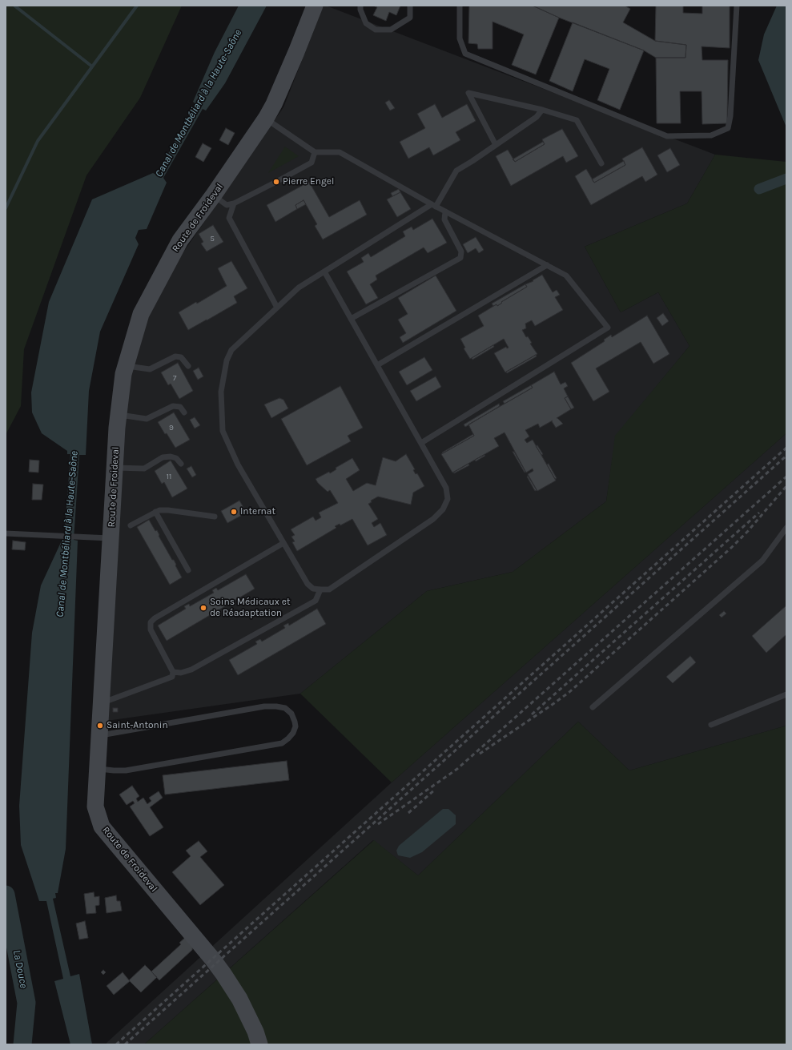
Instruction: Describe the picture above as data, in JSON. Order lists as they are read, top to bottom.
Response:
{
  "streets": {
    "street": ["Route de Froideval"]
  },
  "water": ["Canal de Montbéliard à la Haute-Saône", "La Douce"],
  "places": [
    "Pierre Engel",
    "Internat",
    "Soins Médicaux et de Réadaptation",
    "Saint-Antonin"
  ],
  "house_numbers": [
    "5",
    "7",
    "9",
    "11"
  ]
}
